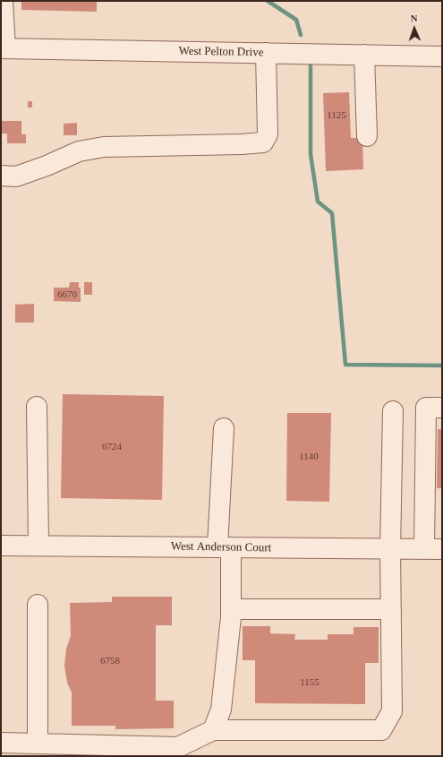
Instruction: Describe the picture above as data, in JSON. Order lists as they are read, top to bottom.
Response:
{
  "streets": {
    "street": ["West Pelton Drive", "West Anderson Court"]
  },
  "house_numbers": [
    "1125",
    "6670",
    "6724",
    "1140",
    "6758",
    "1155"
  ],
  "north": "top"
}
